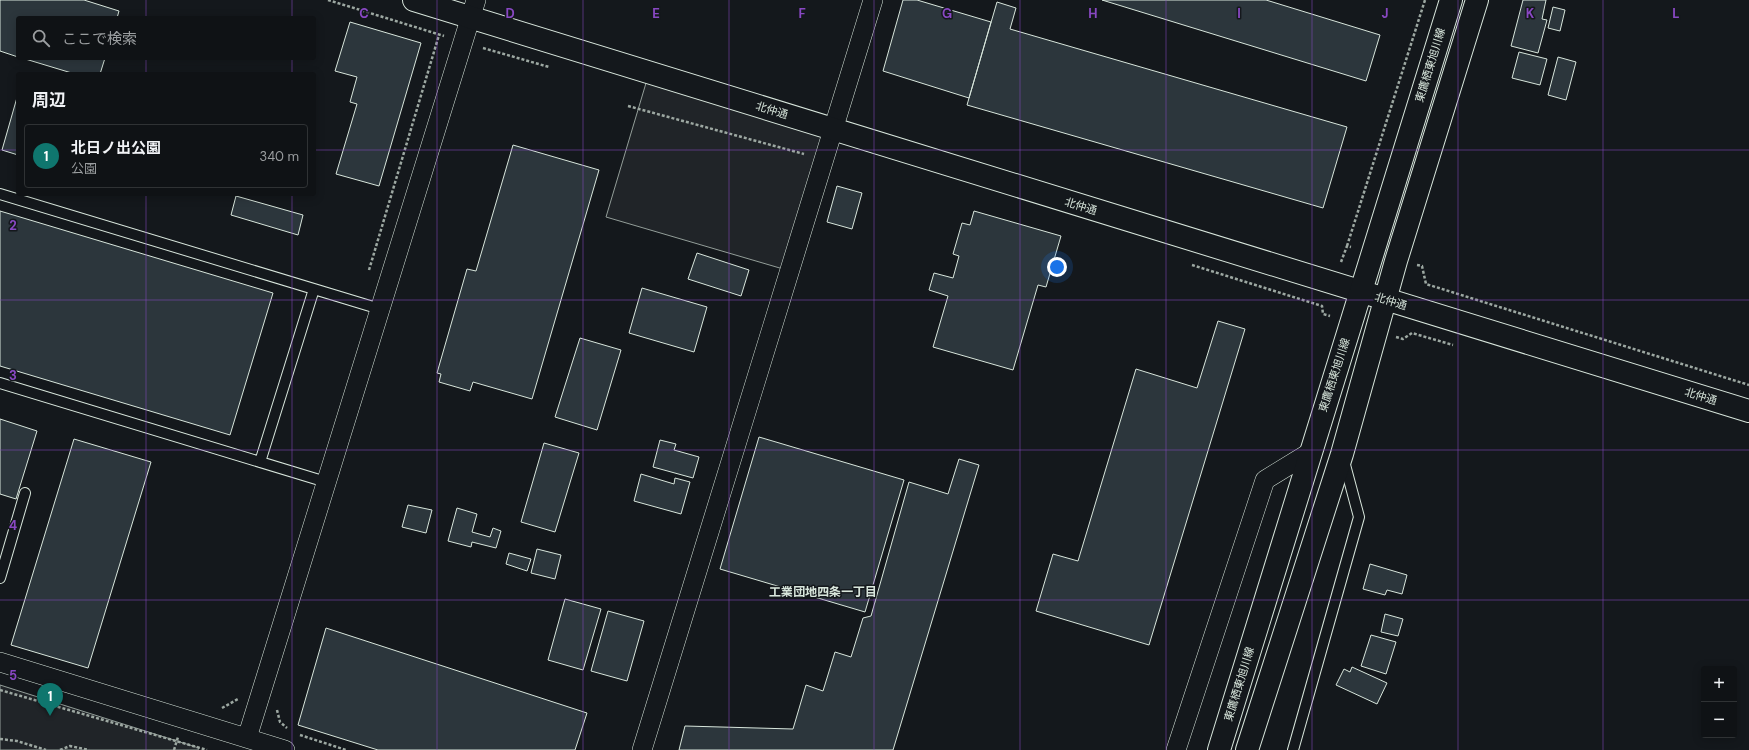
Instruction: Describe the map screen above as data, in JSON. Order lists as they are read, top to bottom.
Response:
{
  "streets": {
    "main road": ["東鷹栖東旭川線", "北仲通"]
  },
  "crossings": [
    ["東鷹栖東旭川線", "北仲通"]
  ],
  "districts": ["工業団地四条一丁目"],
  "page": {
    "search": "ここで検索",
    "heading": "周辺",
    "list": [
      {
        "mark": "1",
        "name": "北日ノ出公園",
        "note": "公園",
        "value": "340 m"
      }
    ],
    "map_buttons": ["+", "−"],
    "pins": "1"
  },
  "grid": {
    "columns": [
      "C",
      "D",
      "E",
      "F",
      "G",
      "H",
      "I",
      "J",
      "K",
      "L"
    ],
    "rows": [
      "2",
      "3",
      "4",
      "5"
    ]
  }
}
